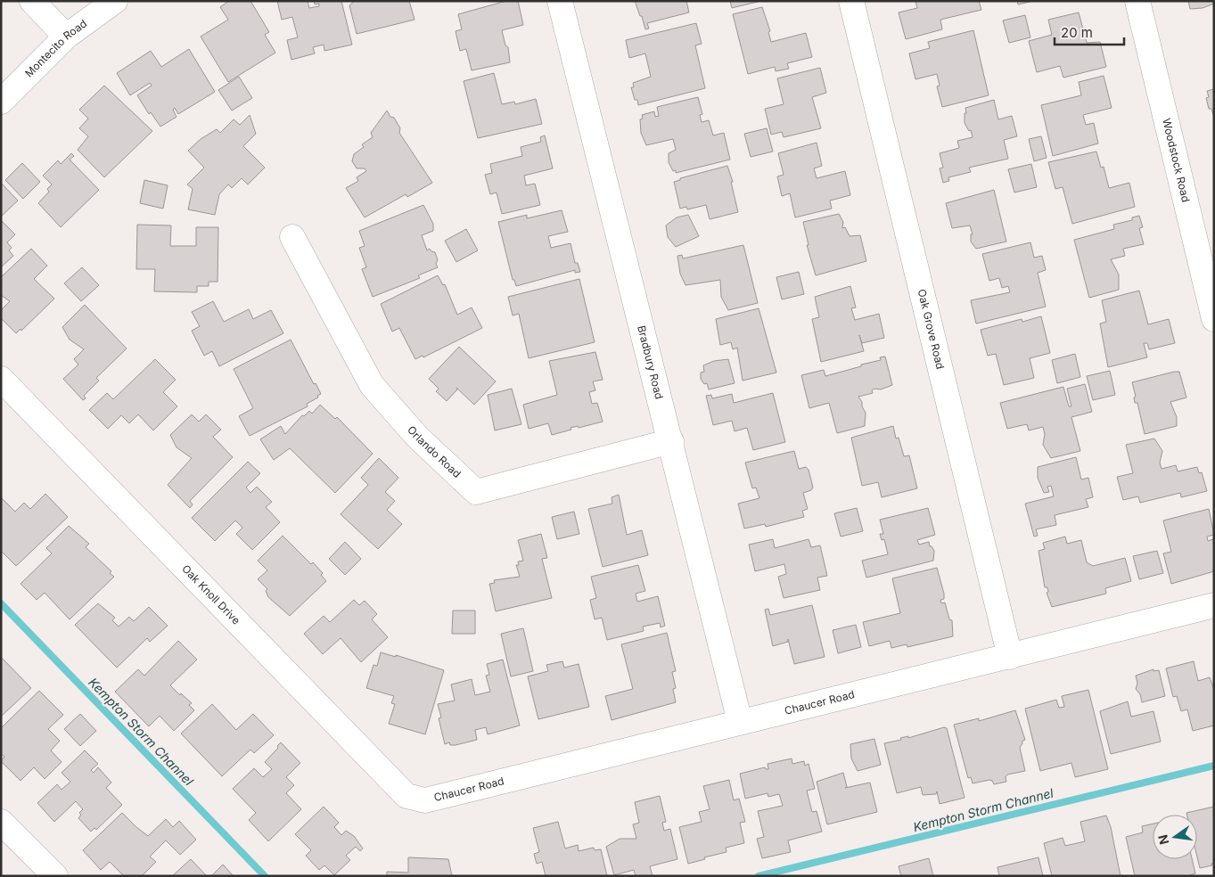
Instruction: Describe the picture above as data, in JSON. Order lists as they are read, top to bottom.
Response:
{
  "streets": {
    "street": [
      "Montecito Road",
      "Woodstock Road",
      "Oak Grove Road",
      "Bradbury Road",
      "Orlando Road",
      "Oak Knoll Drive",
      "Chaucer Road"
    ]
  },
  "crossings": [
    ["Oak Grove Road", "Chaucer Road"],
    ["Bradbury Road", "Orlando Road"],
    ["Bradbury Road", "Chaucer Road"],
    ["Oak Knoll Drive", "Chaucer Road"]
  ],
  "water": ["Kempton Storm Channel"],
  "scale_bar": "20 m",
  "north": "left"
}
